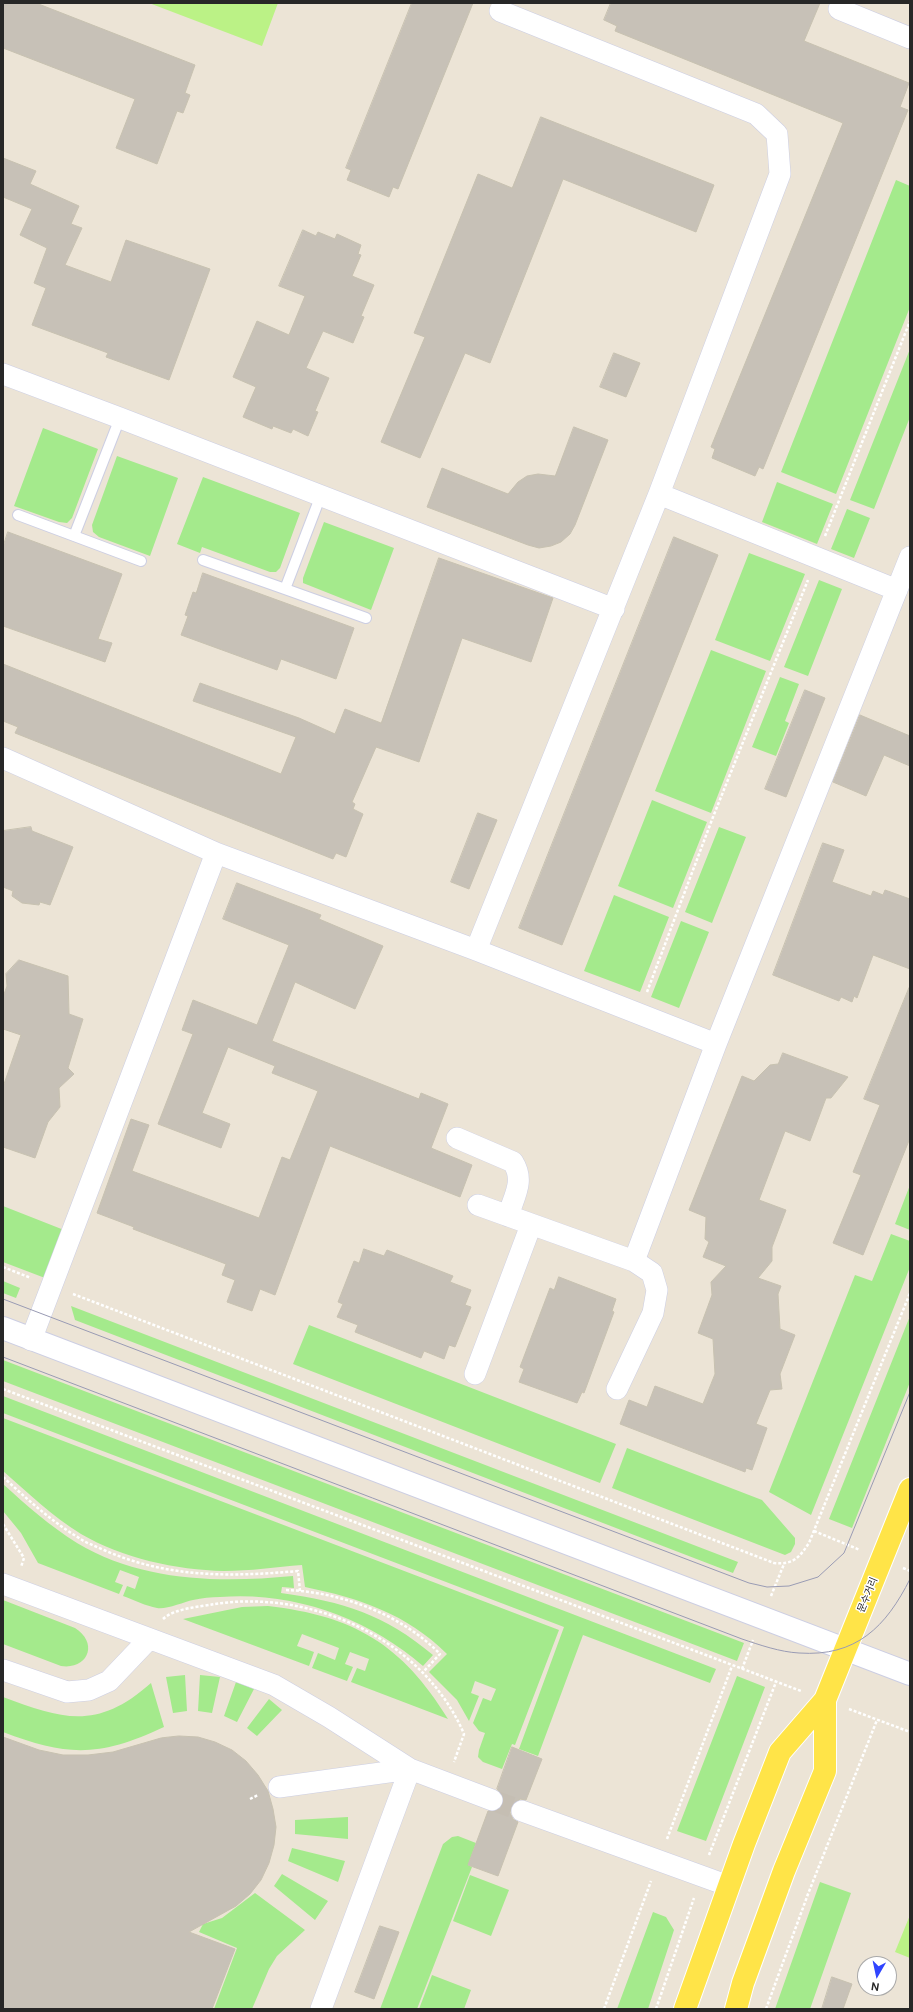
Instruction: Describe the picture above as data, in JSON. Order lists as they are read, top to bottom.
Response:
{
  "streets": {
    "main road": ["문수거리"]
  },
  "north": "bottom"
}
